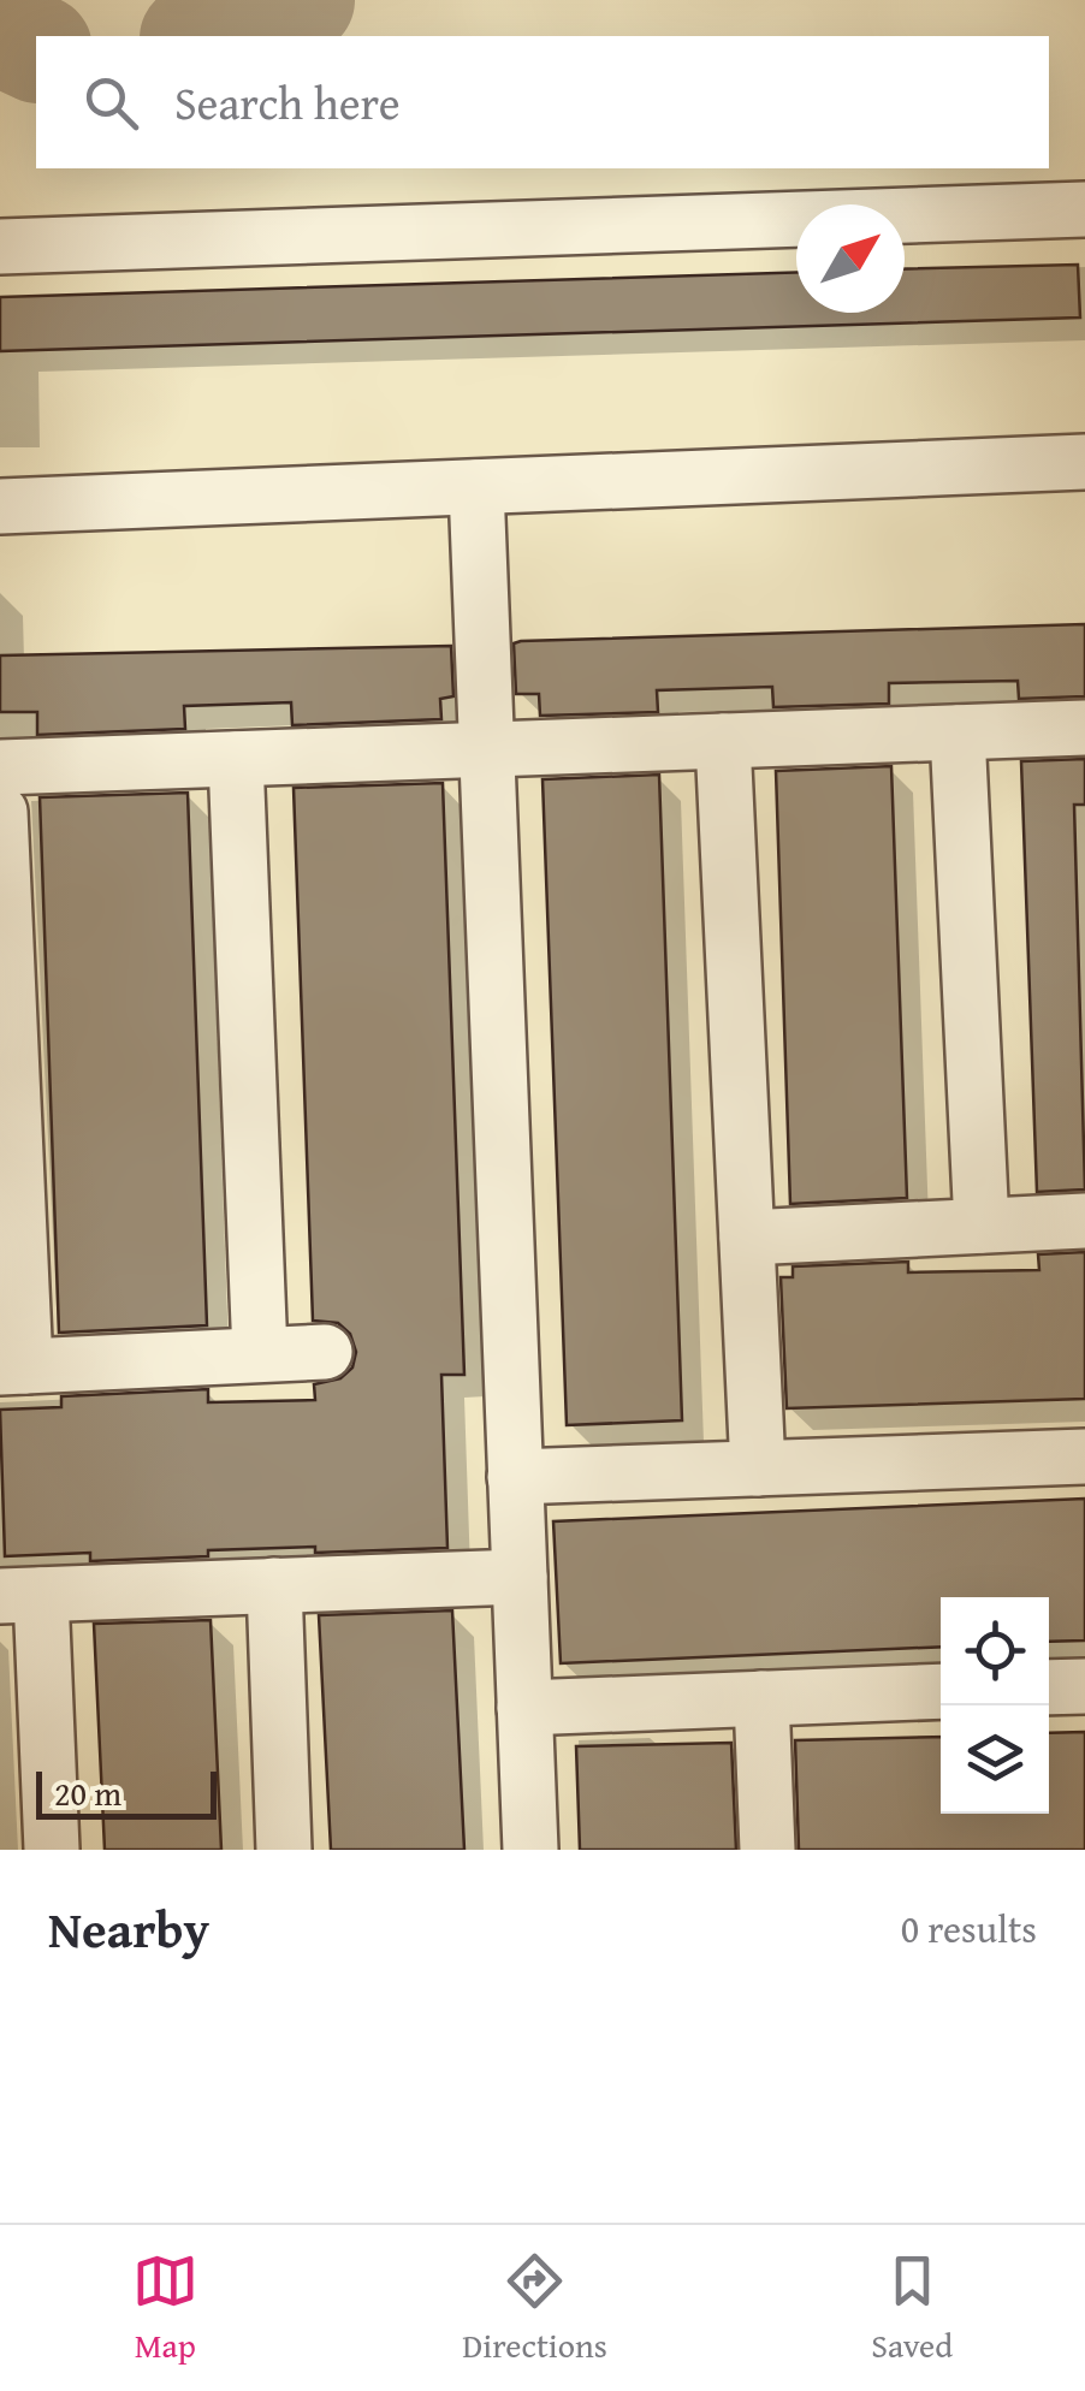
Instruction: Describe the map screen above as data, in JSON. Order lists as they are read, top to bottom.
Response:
{
  "scale_bar": "20 m",
  "north": "top right",
  "page": {
    "search": "Search here",
    "scale": "20 m",
    "heading": ["Nearby", "0 results"],
    "nav": ["Map", "Directions", "Saved"]
  }
}
